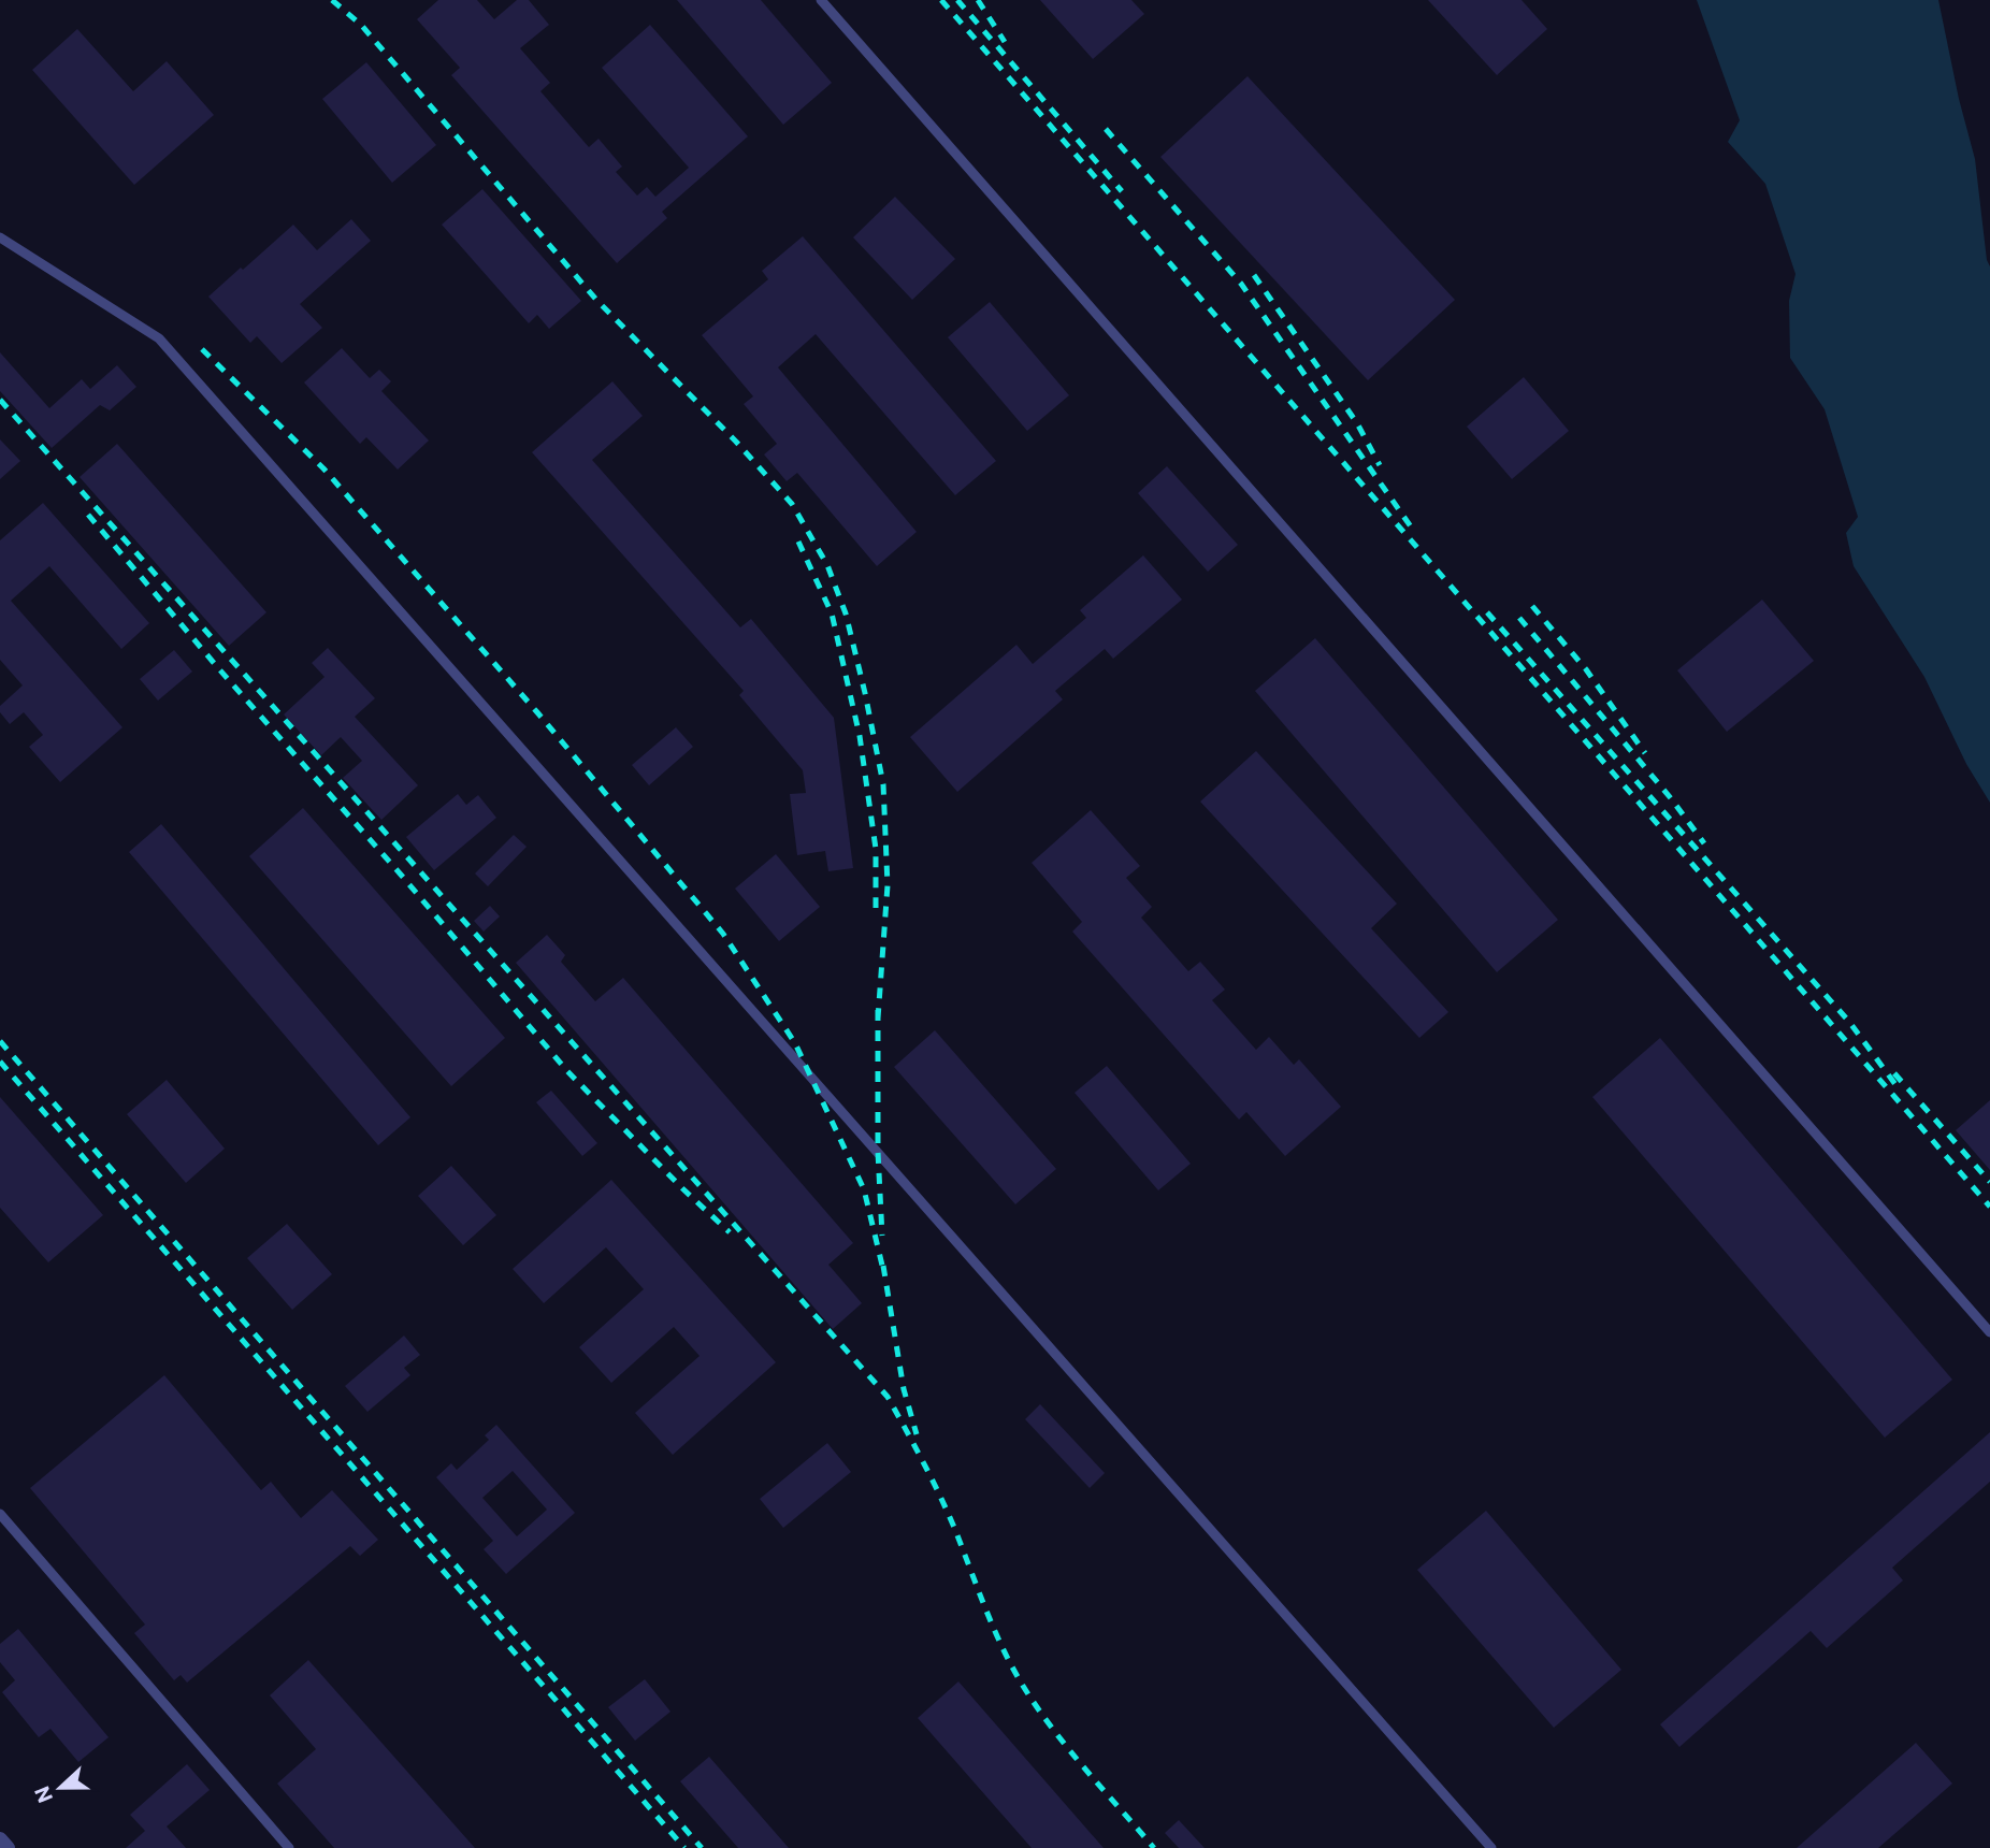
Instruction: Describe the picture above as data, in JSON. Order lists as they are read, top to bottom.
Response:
{
  "north": "left"
}
